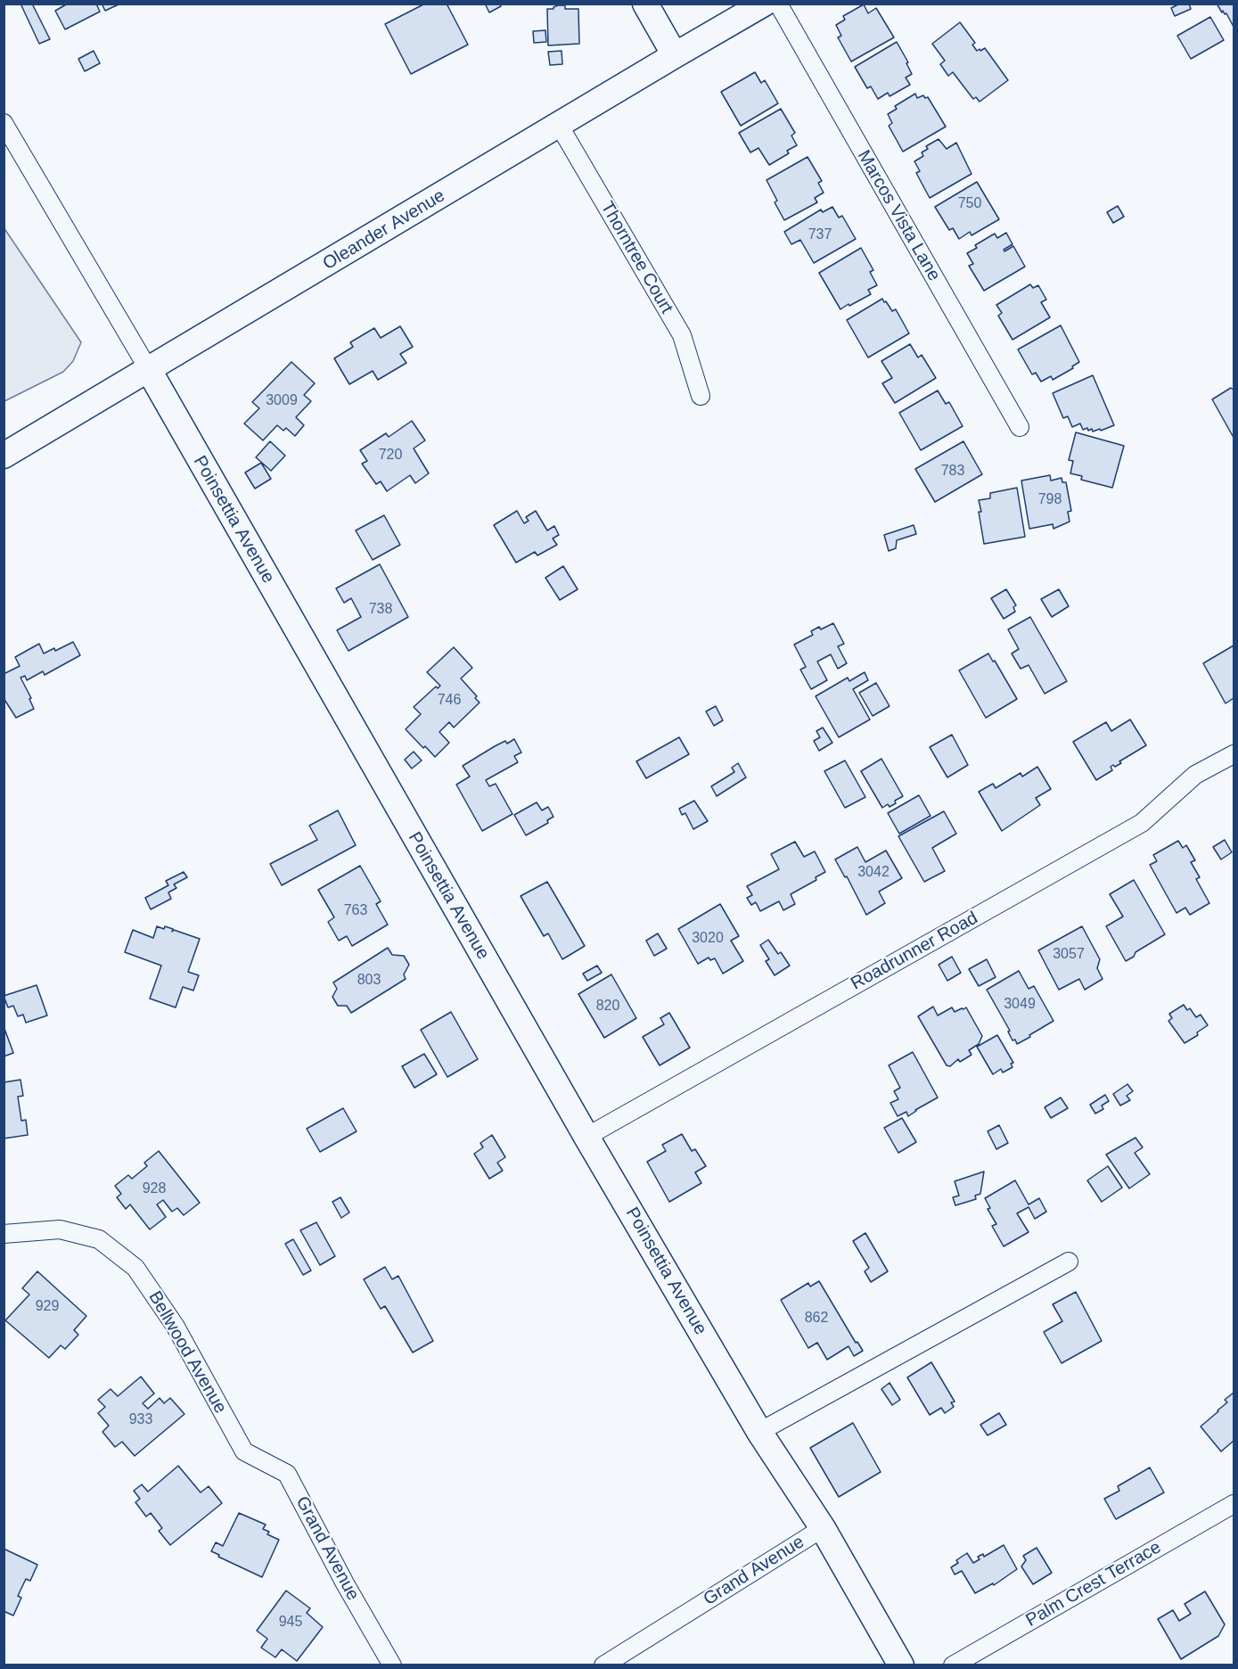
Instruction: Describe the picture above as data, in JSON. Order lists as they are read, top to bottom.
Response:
{
  "streets": {
    "street": [
      "Marcos Vista Lane",
      "Oleander Avenue",
      "Thorntree Court",
      "Poinsettia Avenue",
      "Roadrunner Road",
      "Bellwood Avenue",
      "Grand Avenue",
      "Palm Crest Terrace"
    ]
  },
  "crossings": [
    ["Oleander Avenue", "Thorntree Court"],
    ["Oleander Avenue", "Poinsettia Avenue"],
    ["Poinsettia Avenue", "Roadrunner Road"],
    ["Poinsettia Avenue", "Grand Avenue"],
    ["Bellwood Avenue", "Grand Avenue"]
  ],
  "house_numbers": [
    "750",
    "737",
    "3009",
    "720",
    "783",
    "798",
    "738",
    "746",
    "3042",
    "763",
    "3020",
    "3057",
    "803",
    "3049",
    "820",
    "928",
    "929",
    "862",
    "933",
    "945"
  ]
}
